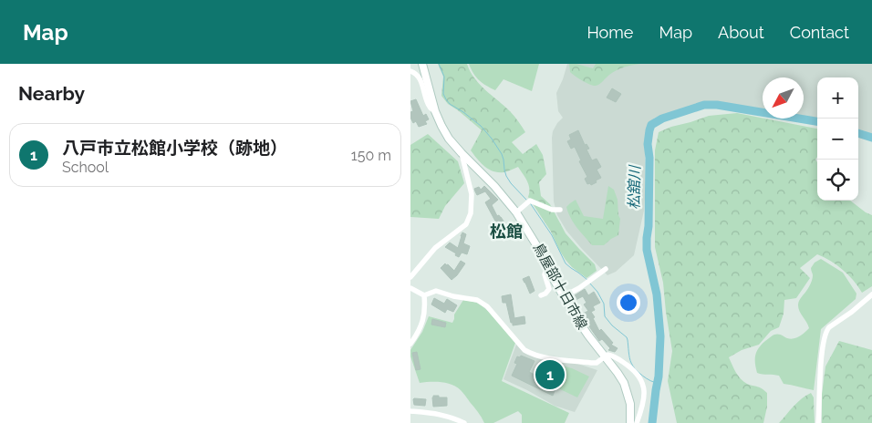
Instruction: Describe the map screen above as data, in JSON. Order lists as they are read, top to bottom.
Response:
{
  "streets": {
    "main road": ["鳥屋部十日市線"]
  },
  "districts": ["松館"],
  "water": ["松舘川"],
  "north": "bottom left",
  "page": {
    "header": "Map",
    "nav": [
      "Home",
      "Map",
      "About",
      "Contact"
    ],
    "heading": "Nearby",
    "map_buttons": ["+", "−"],
    "list": [
      {
        "mark": "1",
        "name": "八戸市立松館小学校（跡地）",
        "note": "School",
        "value": "150 m"
      }
    ],
    "pins": "1"
  }
}
